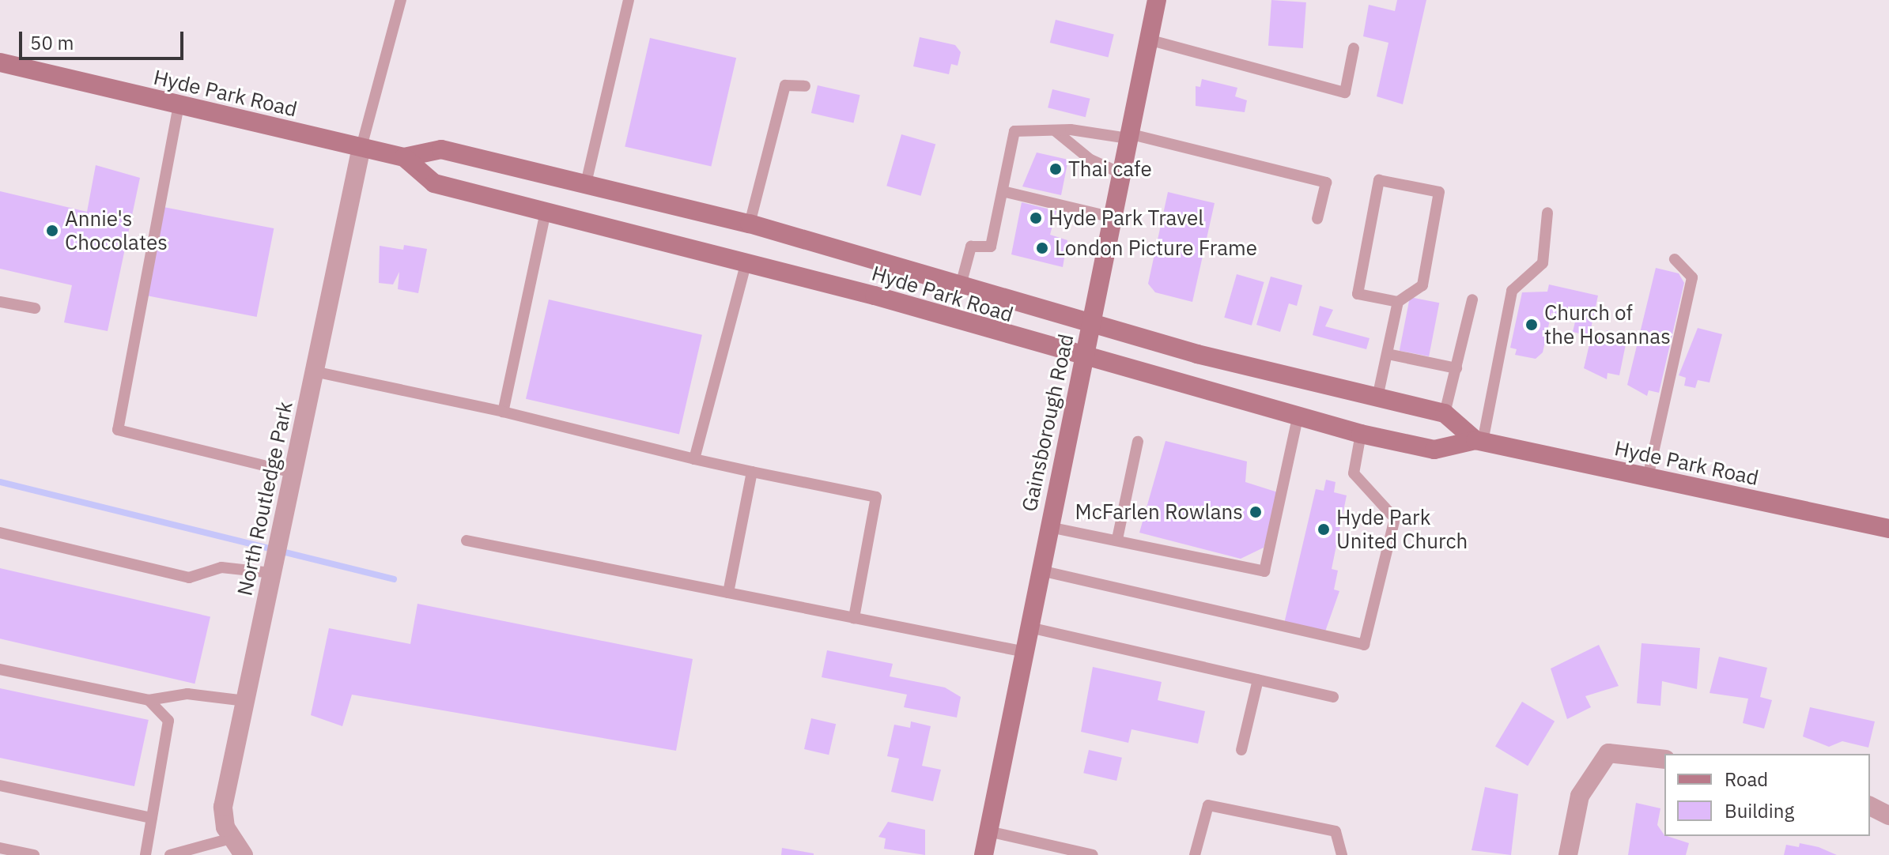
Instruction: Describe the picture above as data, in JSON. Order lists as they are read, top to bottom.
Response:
{
  "streets": {
    "main road": ["Hyde Park Road", "Gainsborough Road"],
    "street": ["North Routledge Park"]
  },
  "crossings": [
    ["Hyde Park Road", "Gainsborough Road"],
    ["Hyde Park Road", "North Routledge Park"]
  ],
  "places": [
    "Thai cafe",
    "Hyde Park Travel",
    "Annie's Chocolates",
    "London Picture Frame",
    "Church of the Hosannas",
    "McFarlen Rowlans",
    "Hyde Park United Church"
  ],
  "legend": ["Road", "Building"],
  "scale_bar": "50 m"
}
